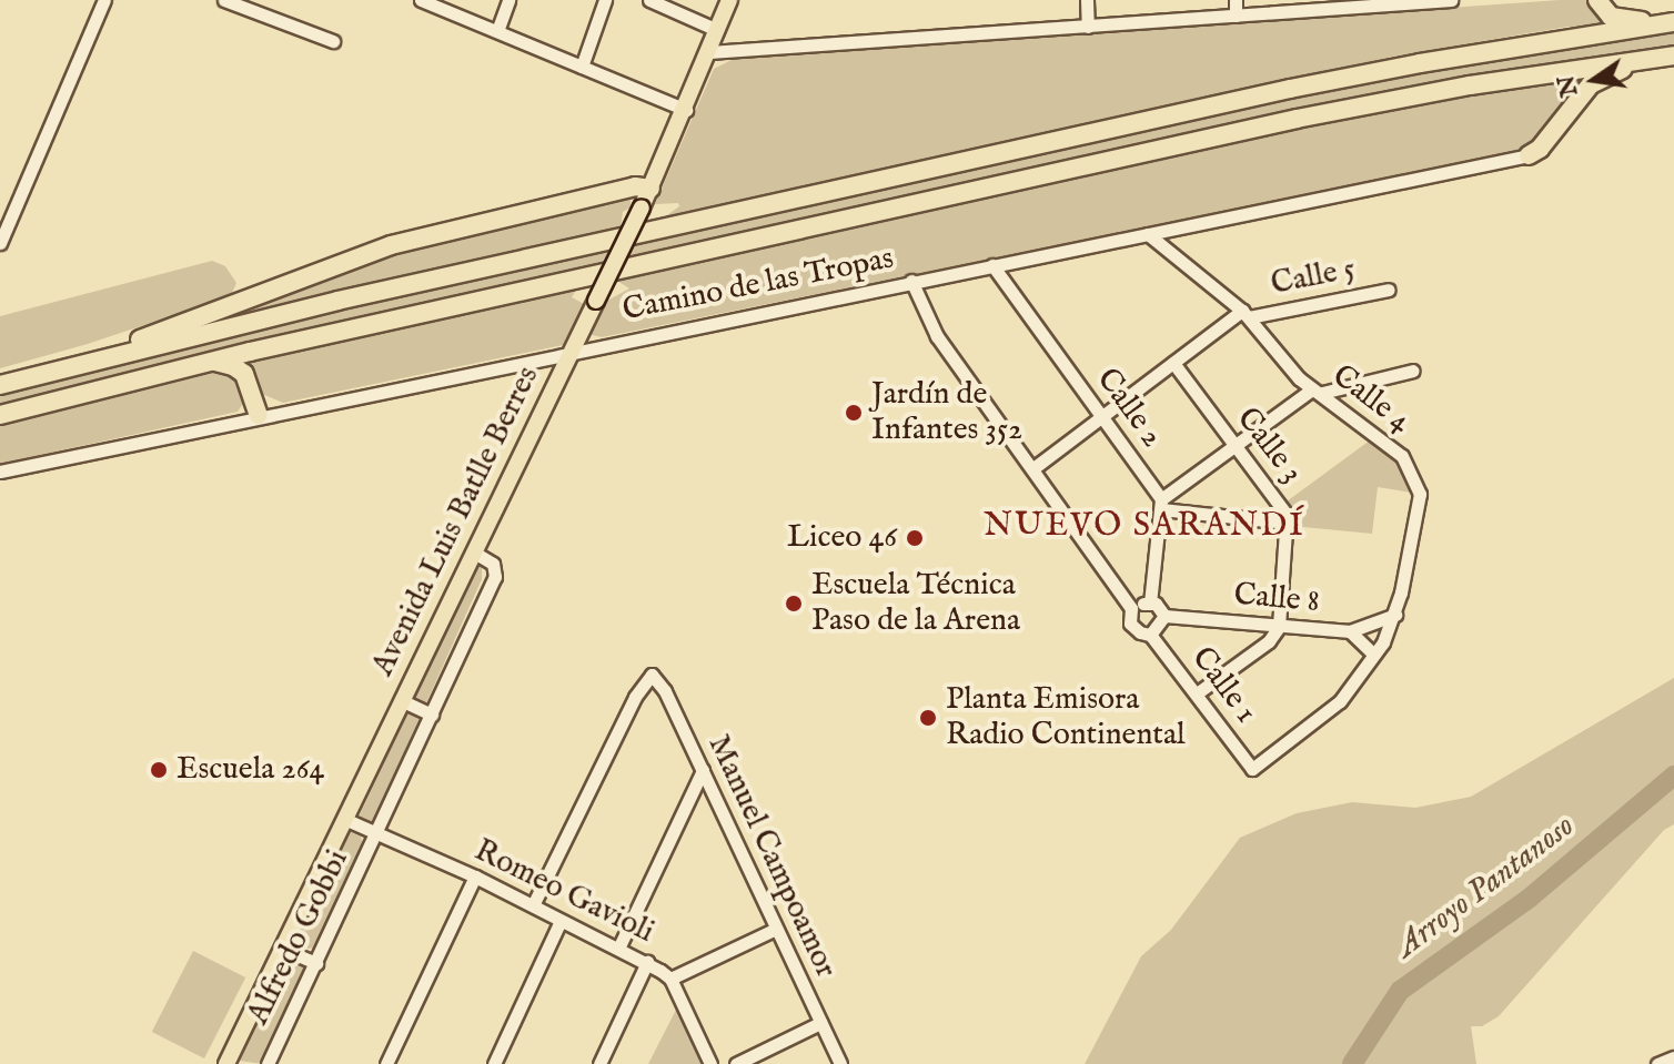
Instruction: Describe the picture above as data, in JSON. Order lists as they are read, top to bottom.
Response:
{
  "streets": {
    "main road": ["Avenida Luis Batlle Berres"],
    "street": [
      "Calle 5",
      "Camino de las Tropas",
      "Calle 4",
      "Calle 2",
      "Calle 3",
      "Calle 8",
      "Calle 1",
      "Manuel Campoamor",
      "Romeo Gavioli",
      "Alfredo Gobbi"
    ]
  },
  "crossings": [
    ["Calle 5", "Calle 4"],
    ["Calle 5", "Calle 2"],
    ["Calle 5", "Calle 3"],
    ["Camino de las Tropas", "Calle 4"],
    ["Camino de las Tropas", "Calle 2"],
    ["Camino de las Tropas", "Avenida Luis Batlle Berres"],
    ["Calle 4", "Calle 8"],
    ["Calle 4", "Calle 1"],
    ["Calle 3", "Calle 8"],
    ["Avenida Luis Batlle Berres", "Romeo Gavioli"],
    ["Avenida Luis Batlle Berres", "Alfredo Gobbi"],
    ["Calle 8", "Calle 1"],
    ["Manuel Campoamor", "Romeo Gavioli"],
    ["Romeo Gavioli", "Alfredo Gobbi"]
  ],
  "districts": ["NUEVO SARANDÍ"],
  "water": ["Arroyo Pantanoso"],
  "places": [
    "Jardín de Infantes 352",
    "Liceo 46",
    "Escuela Técnica Paso de la Arena",
    "Planta Emisora Radio Continental",
    "Escuela 264"
  ],
  "north": "left"
}
